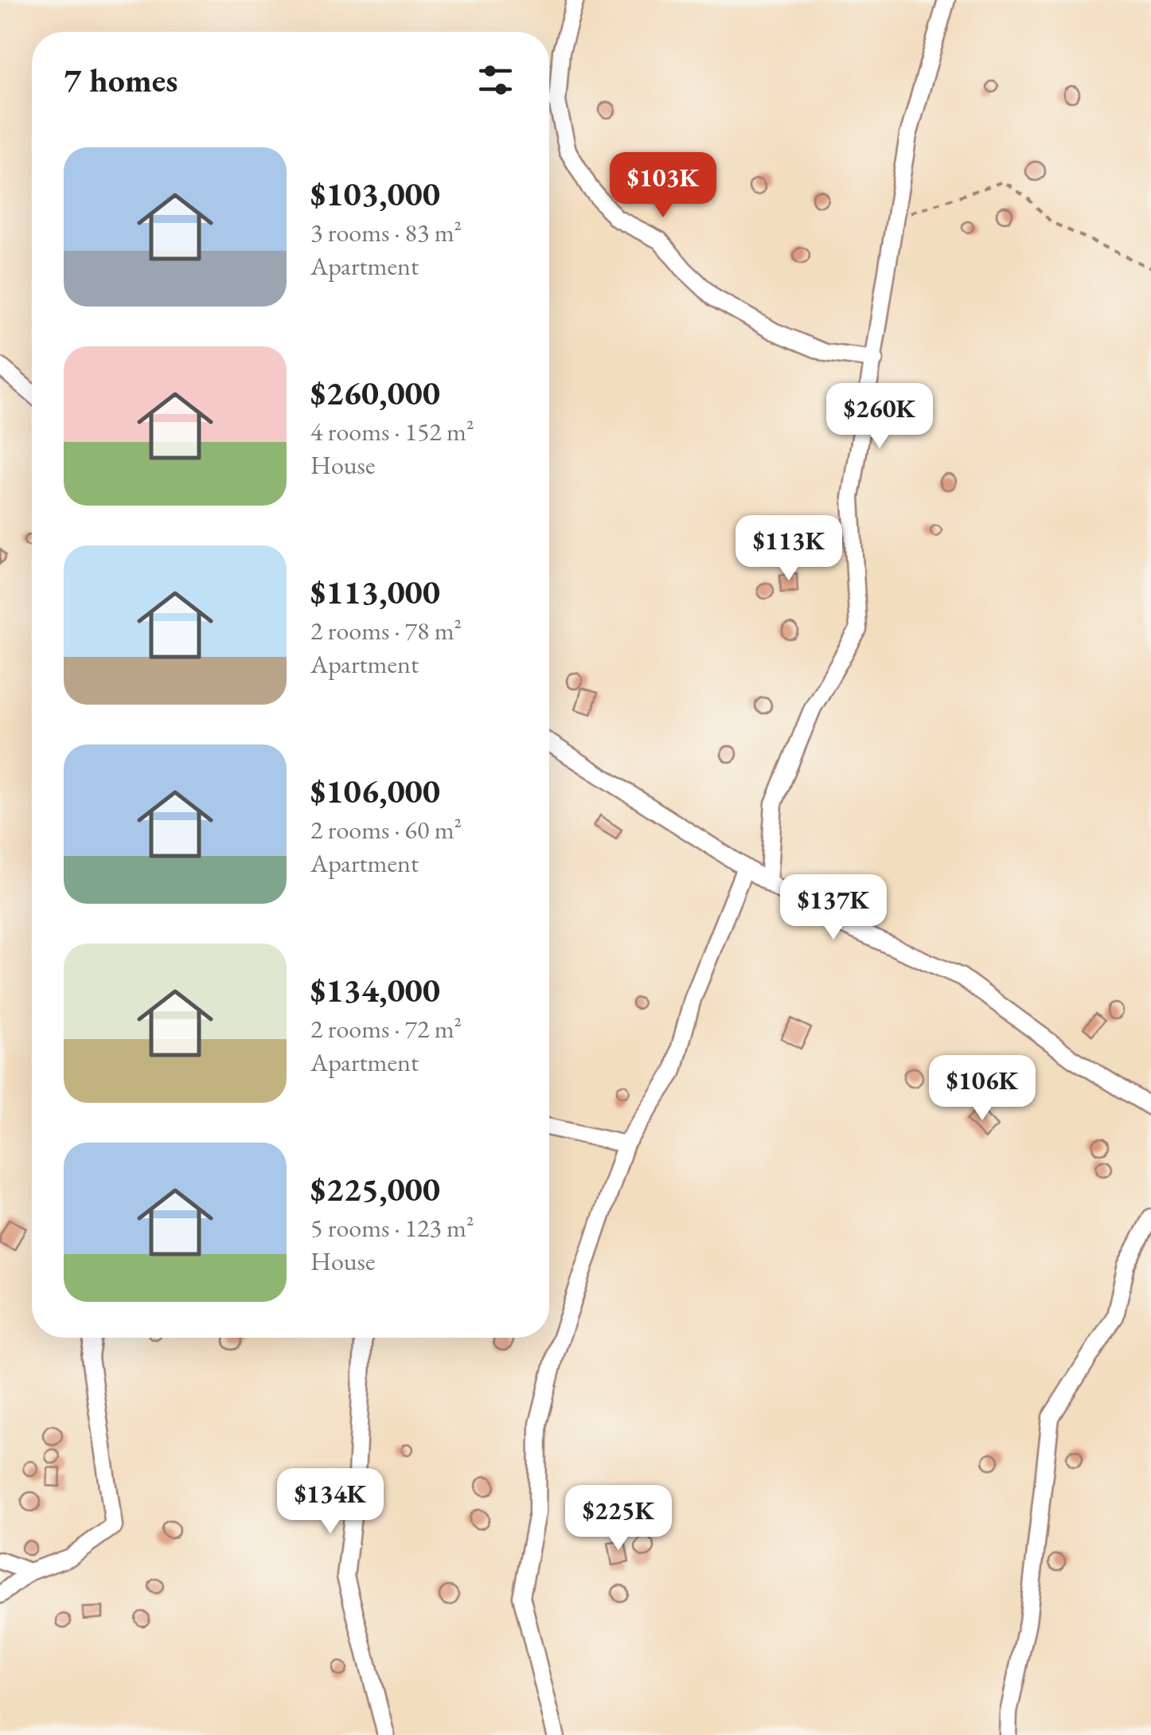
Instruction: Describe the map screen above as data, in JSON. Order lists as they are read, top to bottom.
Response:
{
  "page": {
    "heading": "7 homes",
    "list": [
      {
        "name": "$103,000",
        "note": "3 rooms · 83 m² · Apartment"
      },
      {
        "name": "$260,000",
        "note": "4 rooms · 152 m² · House"
      },
      {
        "name": "$113,000",
        "note": "2 rooms · 78 m² · Apartment"
      },
      {
        "name": "$106,000",
        "note": "2 rooms · 60 m² · Apartment"
      },
      {
        "name": "$134,000",
        "note": "2 rooms · 72 m² · Apartment"
      },
      {
        "name": "$225,000",
        "note": "5 rooms · 123 m² · House"
      }
    ],
    "price": [
      "$103K",
      "$260K",
      "$113K",
      "$137K",
      "$106K",
      "$134K",
      "$225K"
    ]
  }
}
